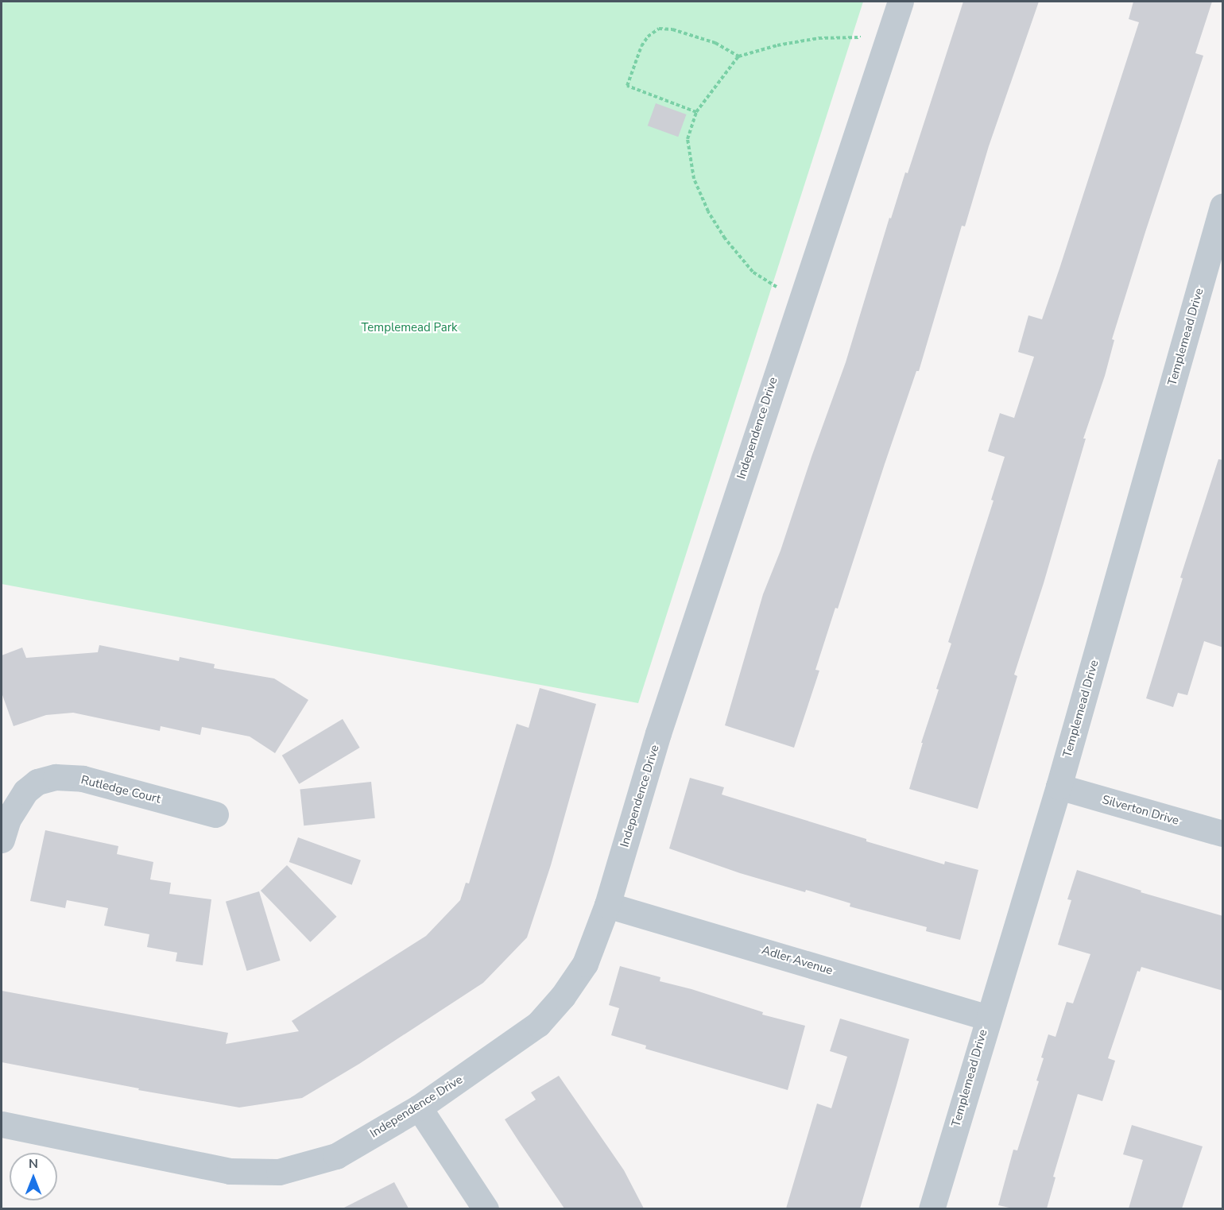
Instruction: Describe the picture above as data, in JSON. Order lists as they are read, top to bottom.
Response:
{
  "streets": {
    "street": [
      "Templemead Drive",
      "Independence Drive",
      "Rutledge Court",
      "Silverton Drive",
      "Adler Avenue"
    ]
  },
  "crossings": [
    ["Templemead Drive", "Silverton Drive"],
    ["Templemead Drive", "Adler Avenue"],
    ["Independence Drive", "Adler Avenue"]
  ],
  "parks": ["Templemead Park"],
  "north": "top"
}
